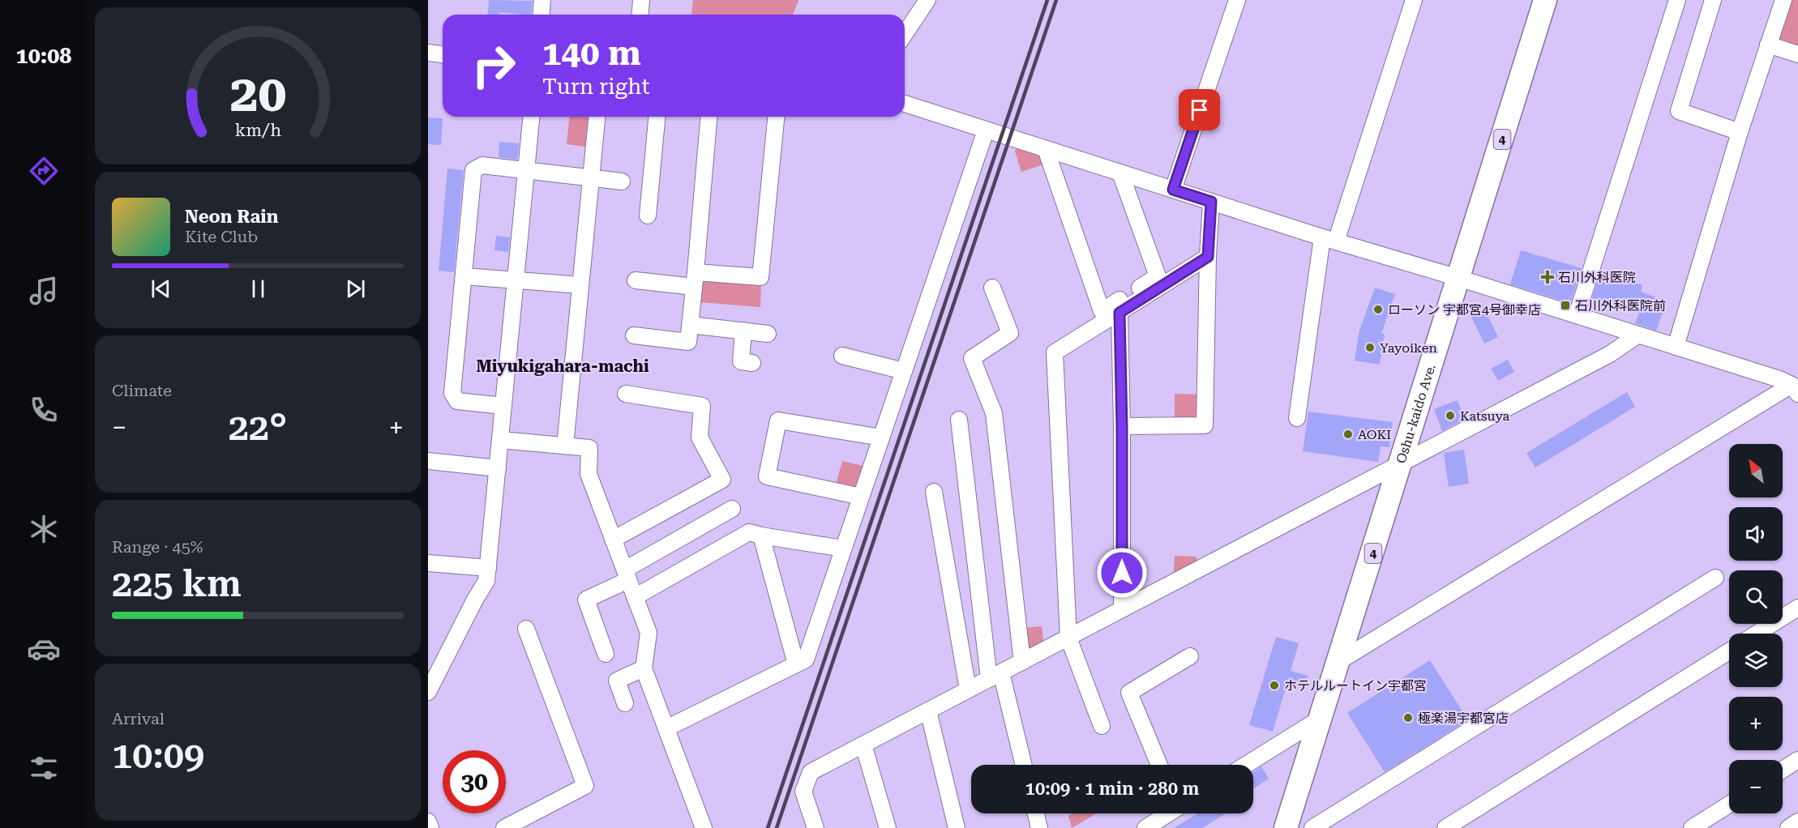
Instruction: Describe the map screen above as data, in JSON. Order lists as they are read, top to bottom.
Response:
{
  "streets": {
    "highway": ["4", "Oshu-kaido Ave."]
  },
  "districts": ["Miyukigahara-machi"],
  "places": {
    "health": ["石川外科医院"],
    "transit": ["石川外科医院前"],
    "other": [
      "ローソン 宇都宮4号御幸店",
      "Yayoiken",
      "Katsuya",
      "AOKI",
      "ホテルルートイン宇都宮",
      "極楽湯宇都宮店"
    ]
  },
  "north": "top left",
  "page": {
    "tabs": "10:08",
    "turn": ["140 m", "Turn right"],
    "song": ["Neon Rain", "Kite Club"],
    "tile": [
      "Climate",
      ["Range · 45%", "225 km"],
      ["Arrival", "10:09"]
    ],
    "heat": ["−", "22°", "+"],
    "map_buttons": ["+", "−"],
    "limit": "30",
    "trip": "10:09 · 1 min · 280 m",
    "gauge": ["20", "km/h"]
  }
}
